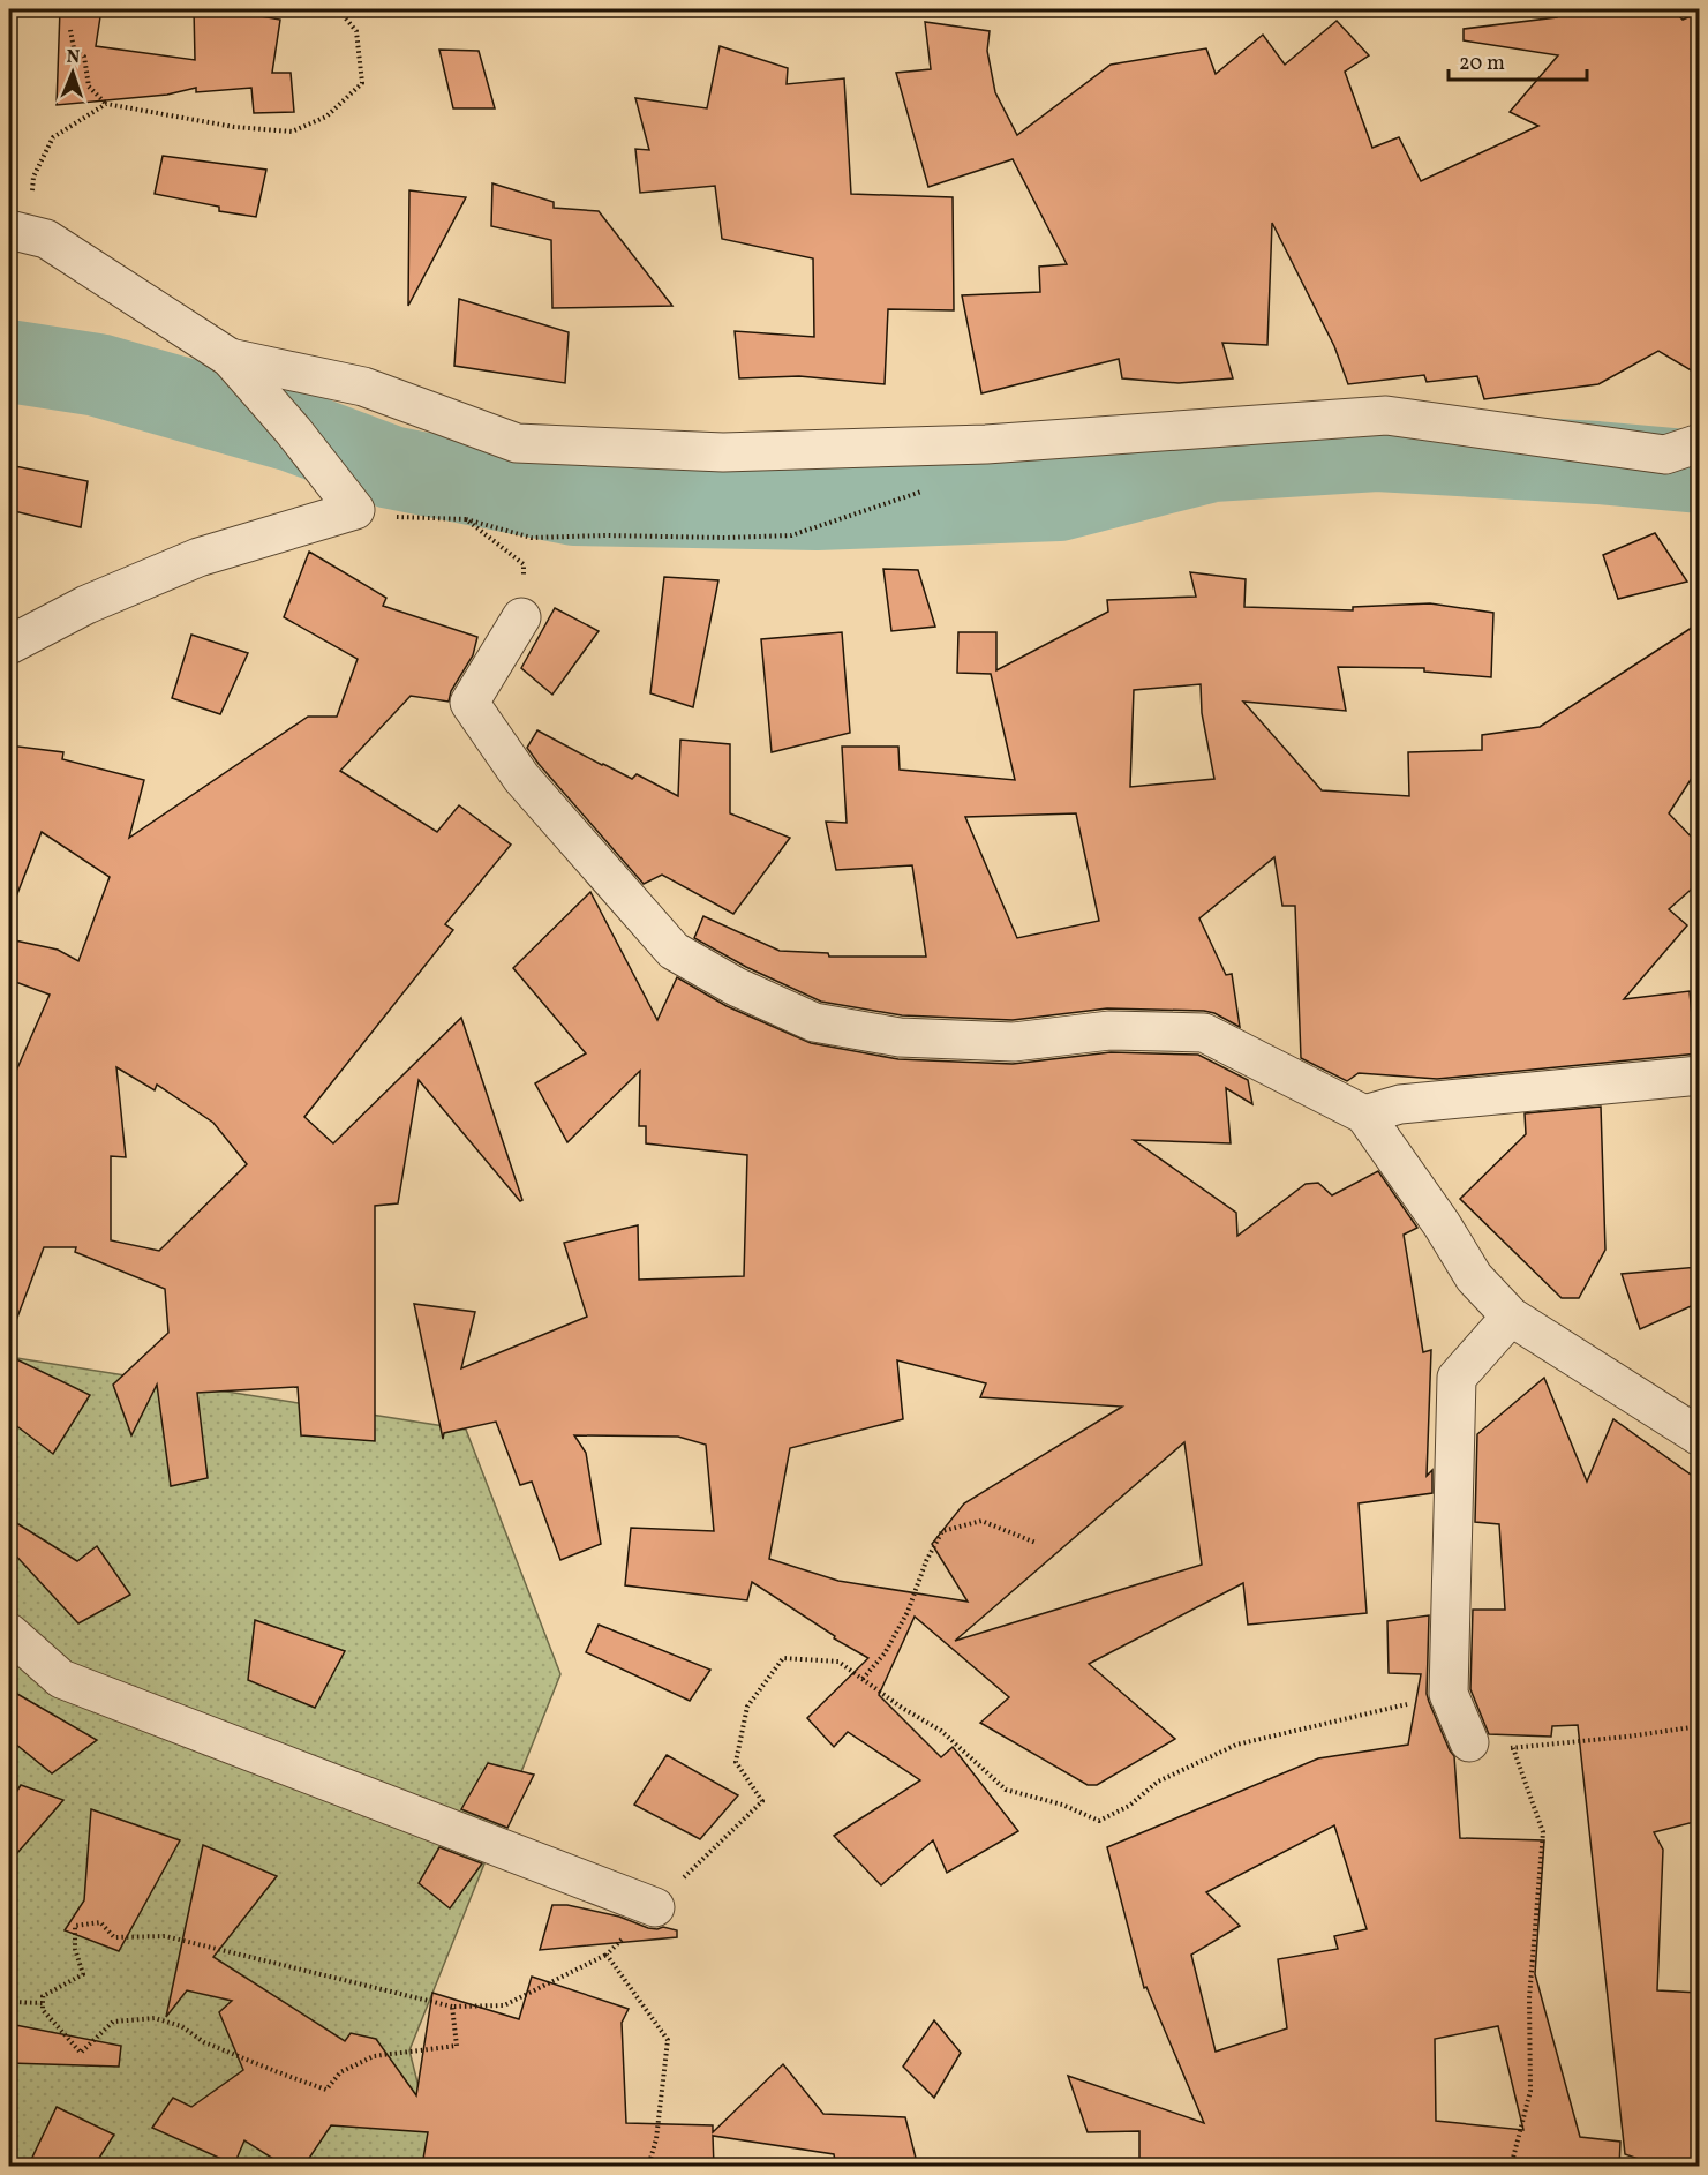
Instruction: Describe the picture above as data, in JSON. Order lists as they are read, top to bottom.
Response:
{
  "scale_bar": "20 m",
  "north": "top"
}
